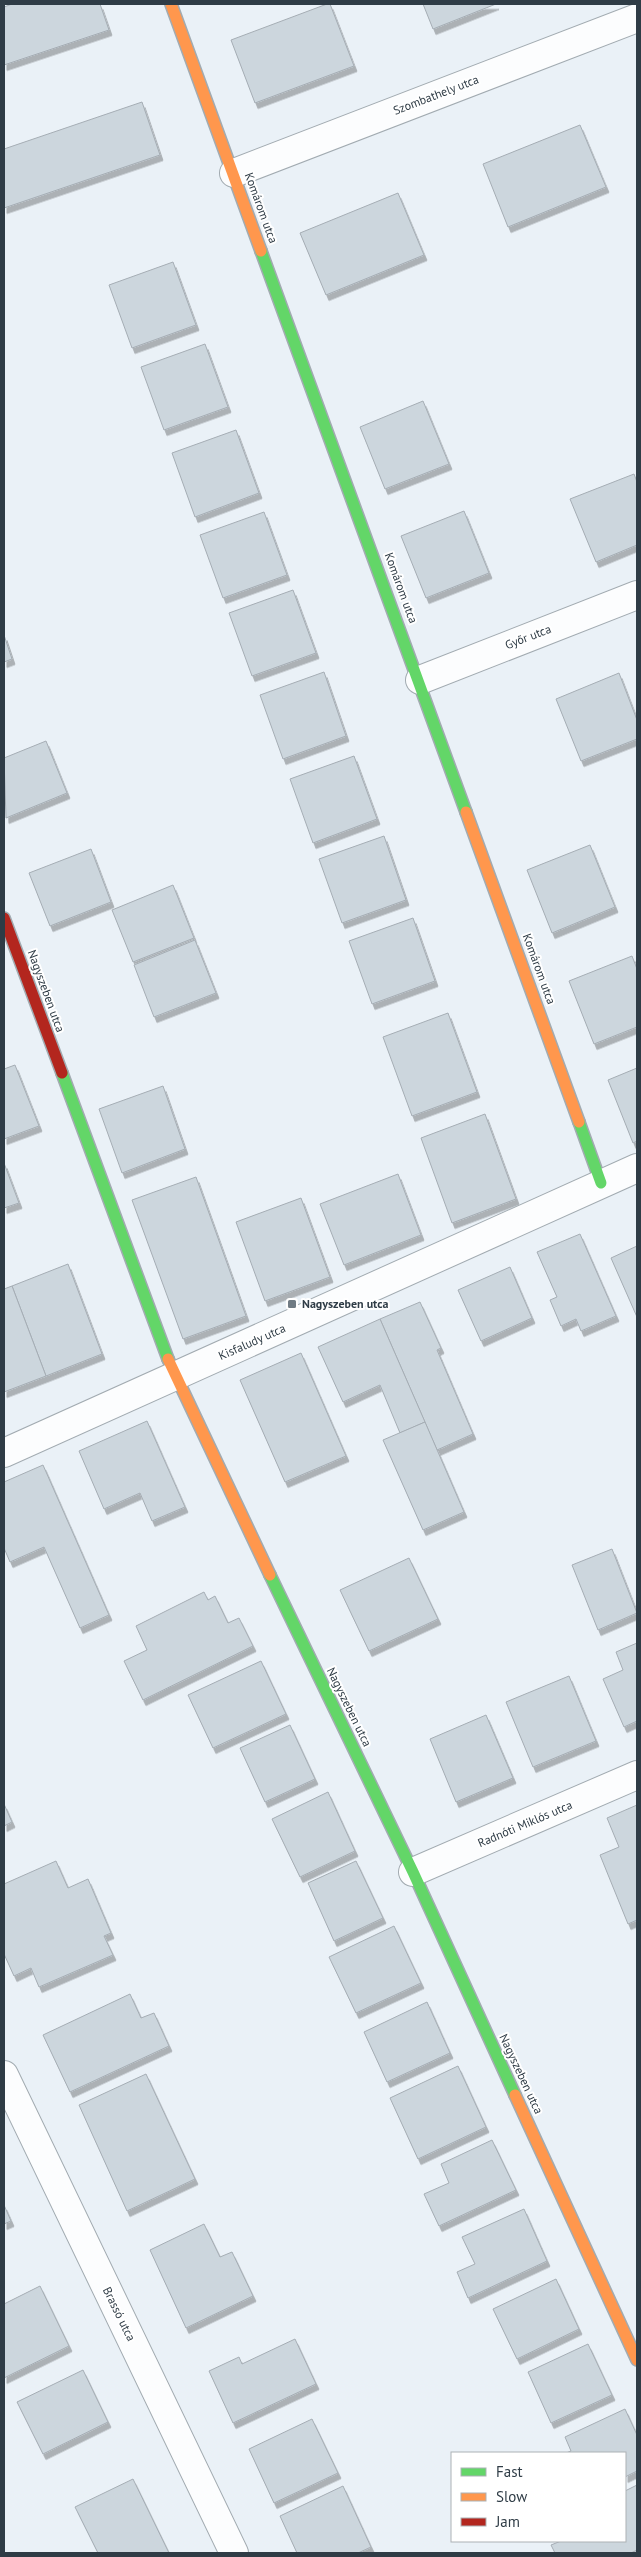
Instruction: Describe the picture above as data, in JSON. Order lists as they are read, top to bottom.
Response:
{
  "streets": {
    "street": [
      "Szombathely utca",
      "Komárom utca",
      "Győr utca",
      "Nagyszeben utca",
      "Kisfaludy utca",
      "Radnóti Miklós utca",
      "Brassó utca"
    ]
  },
  "crossings": [
    ["Szombathely utca", "Komárom utca"],
    ["Komárom utca", "Győr utca"],
    ["Komárom utca", "Kisfaludy utca"],
    ["Nagyszeben utca", "Kisfaludy utca"],
    ["Nagyszeben utca", "Radnóti Miklós utca"]
  ],
  "places": {
    "transit": ["Nagyszeben utca"]
  },
  "legend": ["Fast", "Slow", "Jam"]
}
